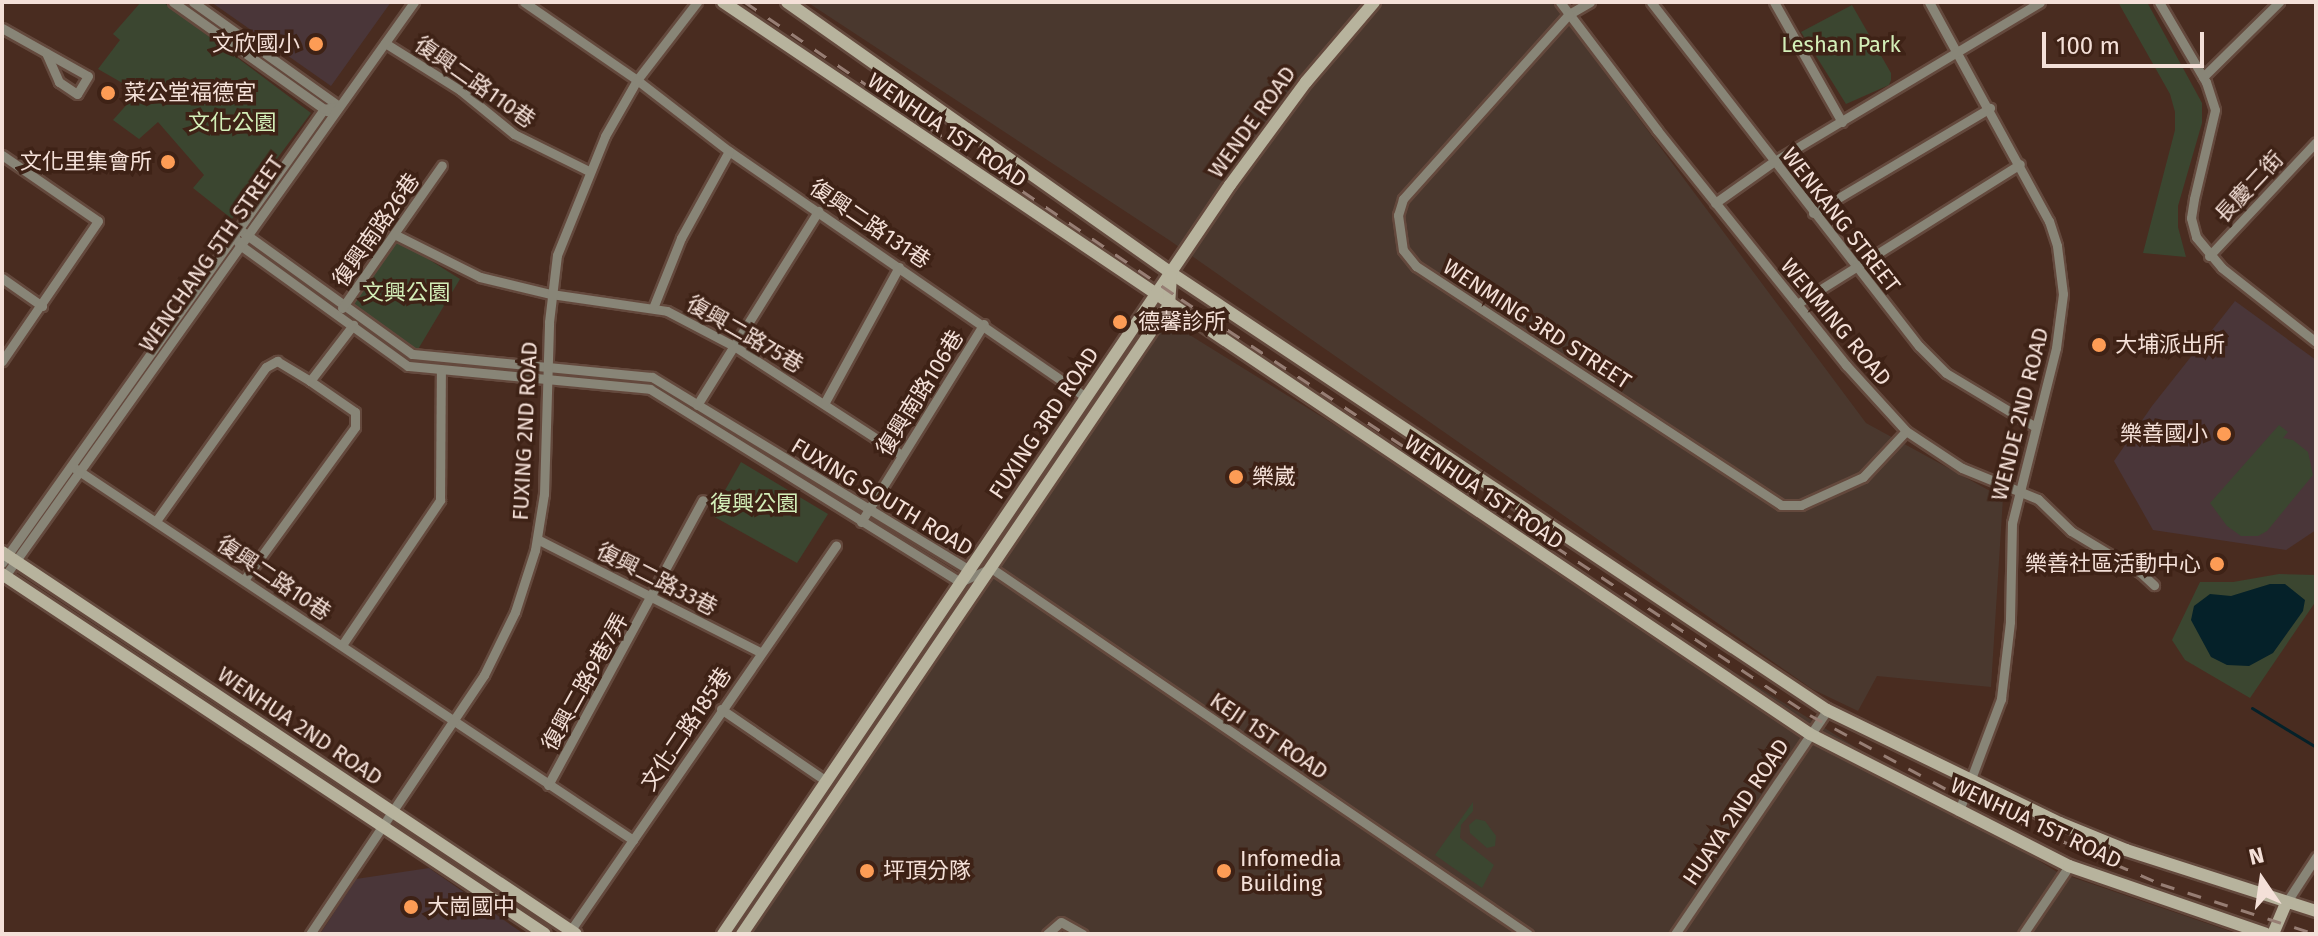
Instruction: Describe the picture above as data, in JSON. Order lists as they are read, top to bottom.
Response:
{
  "streets": {
    "street": [
      "復興二路110巷",
      "WENDE ROAD",
      "WENHUA 1ST ROAD",
      "長慶二街",
      "WENKANG STREET",
      "復興二路131巷",
      "復興南路26巷",
      "WENCHANG 5TH STREET",
      "WENMING ROAD",
      "WENMING 3RD STREET",
      "復興二路75巷",
      "復興南路106巷",
      "WENDE 2ND ROAD",
      "FUXING 3RD ROAD",
      "FUXING 2ND ROAD",
      "FUXING SOUTH ROAD",
      "復興二路10巷",
      "復興二路33巷",
      "復興二路9巷7弄",
      "WENHUA 2ND ROAD",
      "文化二路185巷",
      "KEJI 1ST ROAD",
      "HUAYA 2ND ROAD"
    ]
  },
  "crossings": [
    ["復興二路110巷", "FUXING 2ND ROAD"],
    ["WENDE ROAD", "WENHUA 1ST ROAD"],
    ["WENDE ROAD", "FUXING 3RD ROAD"],
    ["WENHUA 1ST ROAD", "WENDE 2ND ROAD"],
    ["WENHUA 1ST ROAD", "FUXING 3RD ROAD"],
    ["WENHUA 1ST ROAD", "HUAYA 2ND ROAD"],
    ["WENKANG STREET", "WENDE 2ND ROAD"],
    ["復興二路131巷", "復興南路106巷"],
    ["復興二路131巷", "FUXING 3RD ROAD"],
    ["復興二路131巷", "FUXING 2ND ROAD"],
    ["復興南路26巷", "復興二路75巷"],
    ["復興南路26巷", "FUXING SOUTH ROAD"],
    ["WENCHANG 5TH STREET", "FUXING SOUTH ROAD"],
    ["WENCHANG 5TH STREET", "復興二路10巷"],
    ["WENCHANG 5TH STREET", "WENHUA 2ND ROAD"],
    ["WENMING ROAD", "WENMING 3RD STREET"],
    ["WENMING ROAD", "WENDE 2ND ROAD"],
    ["復興二路75巷", "復興南路106巷"],
    ["復興二路75巷", "FUXING 2ND ROAD"],
    ["復興南路106巷", "FUXING SOUTH ROAD"],
    ["FUXING 3RD ROAD", "FUXING SOUTH ROAD"],
    ["FUXING 3RD ROAD", "KEJI 1ST ROAD"],
    ["FUXING 2ND ROAD", "FUXING SOUTH ROAD"],
    ["FUXING 2ND ROAD", "復興二路10巷"],
    ["FUXING 2ND ROAD", "復興二路33巷"],
    ["FUXING 2ND ROAD", "WENHUA 2ND ROAD"],
    ["FUXING SOUTH ROAD", "KEJI 1ST ROAD"],
    ["復興二路10巷", "復興二路9巷7弄"],
    ["復興二路10巷", "文化二路185巷"],
    ["復興二路33巷", "復興二路9巷7弄"],
    ["復興二路33巷", "文化二路185巷"],
    ["WENHUA 2ND ROAD", "文化二路185巷"]
  ],
  "parks": [
    "Leshan Park",
    "文化公園",
    "文興公園",
    "復興公園"
  ],
  "places": [
    "文欣國小",
    "菜公堂福德宮",
    "文化里集會所",
    "德馨診所",
    "大埔派出所",
    "樂善國小",
    "樂崴",
    "樂善社區活動中心",
    "坪頂分隊",
    "Infomedia Building",
    "大崗國中"
  ],
  "scale_bar": "100 m",
  "north": "top"
}
